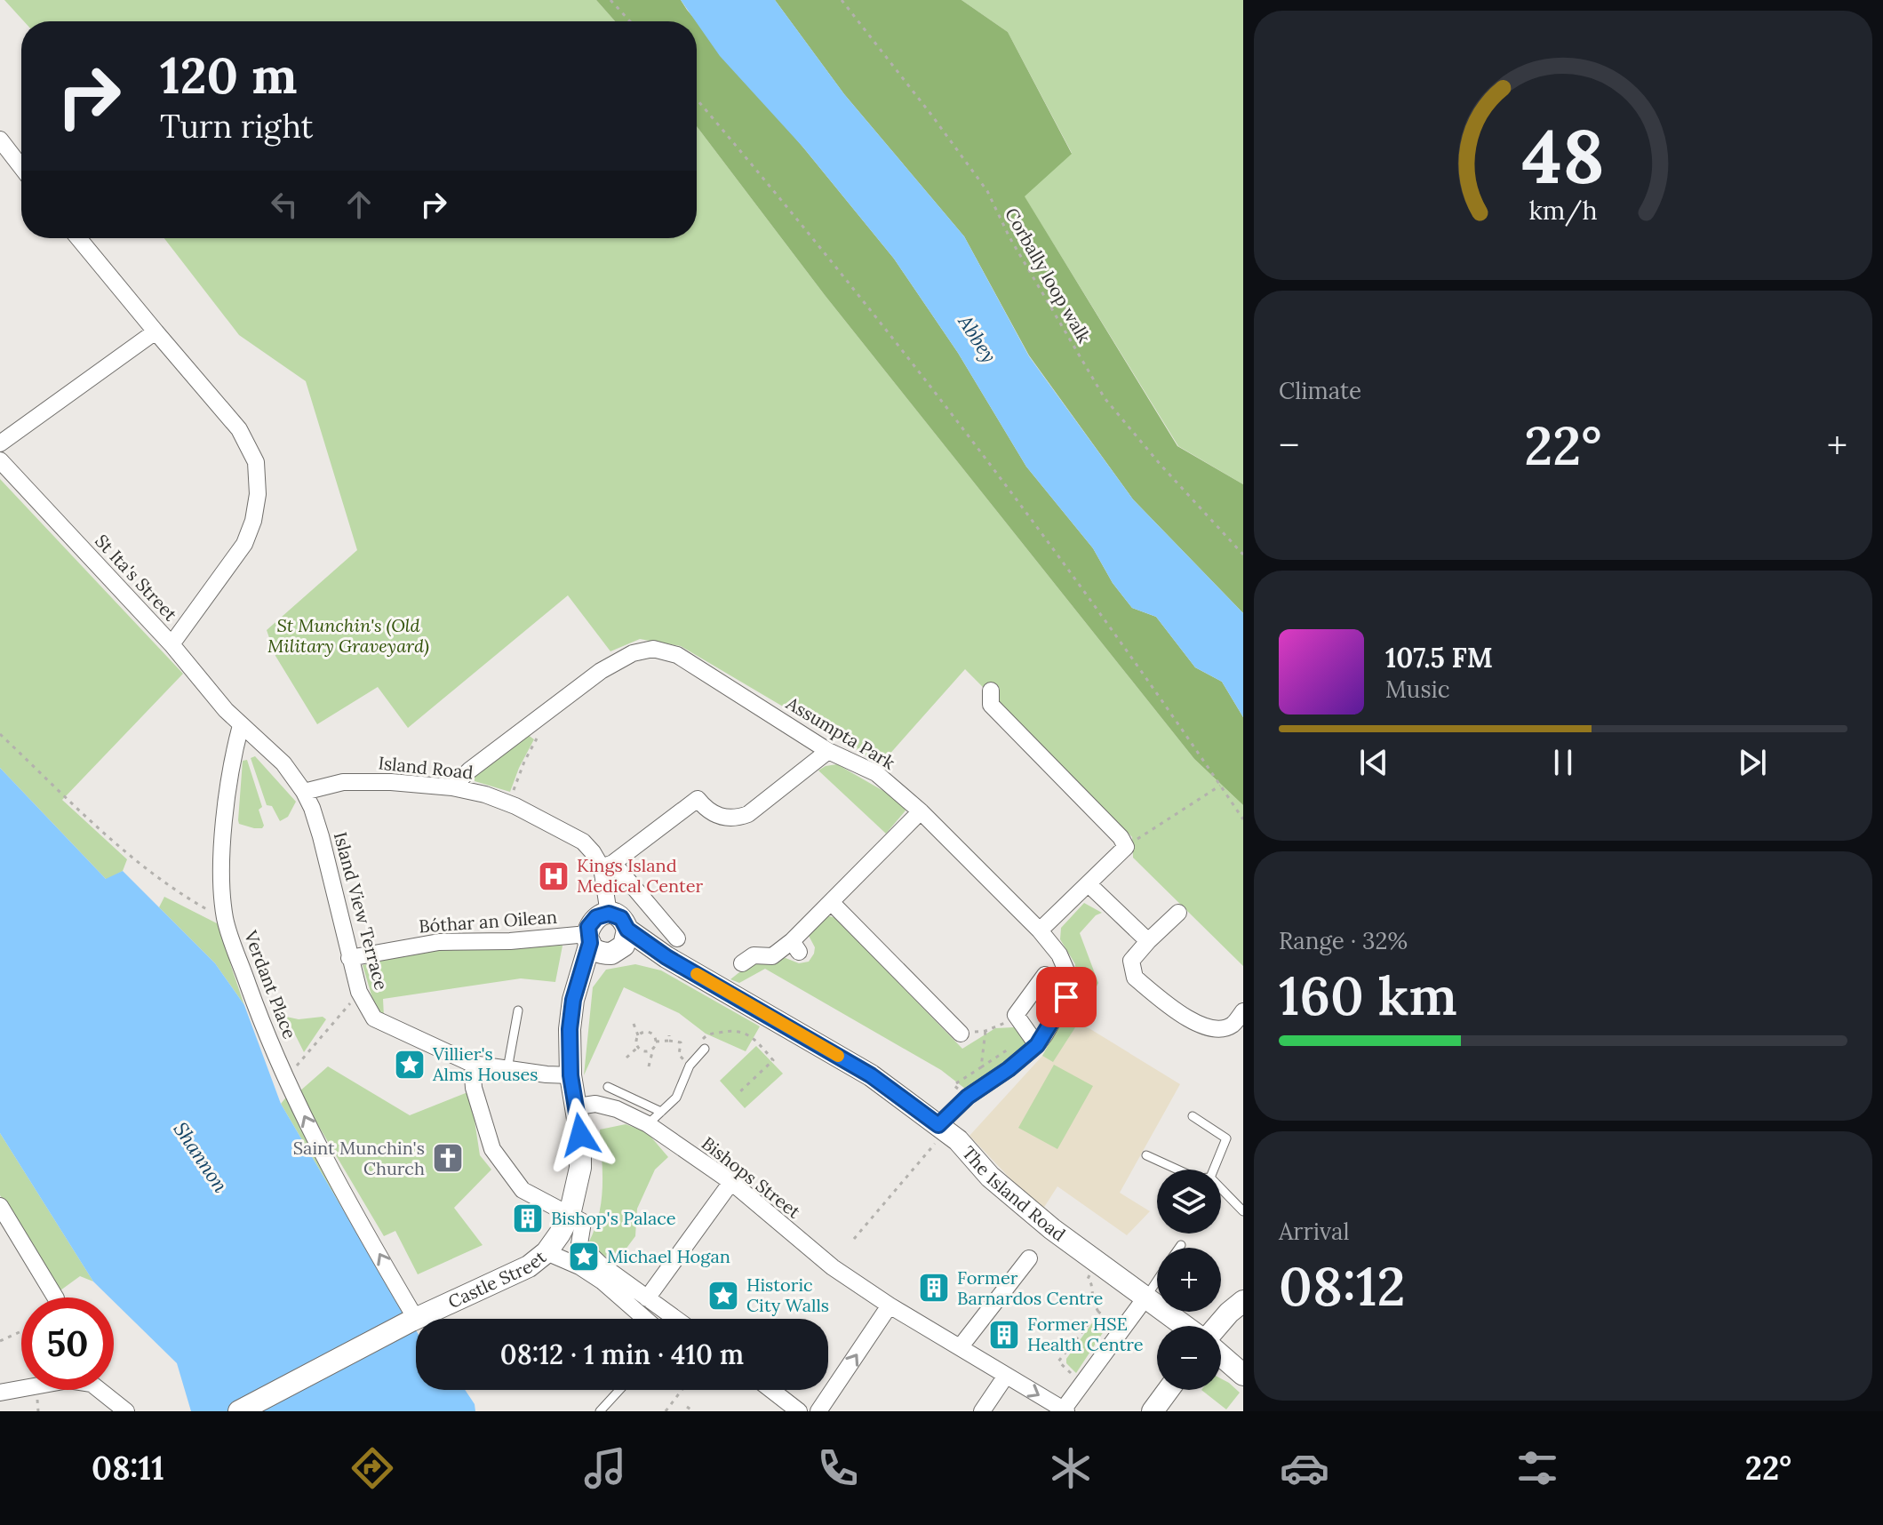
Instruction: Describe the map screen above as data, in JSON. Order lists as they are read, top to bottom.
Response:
{
  "streets": {
    "main road": ["The Island Road", "Castle Street"],
    "street": [
      "St Ita's Street",
      "Assumpta Park",
      "Island Road",
      "Island View Terrace",
      "Bóthar an Oilean",
      "Verdant Place",
      "Bishops Street"
    ],
    "path": ["Corbally loop walk"]
  },
  "crossings": [
    ["St Ita's Street", "Verdant Place"],
    ["Assumpta Park", "Island Road"],
    ["Assumpta Park", "The Island Road"],
    ["Island Road", "Island View Terrace"],
    ["Island Road", "The Island Road"],
    ["Island Road", "Castle Street"],
    ["Island View Terrace", "Bóthar an Oilean"],
    ["Island View Terrace", "Castle Street"],
    ["Bóthar an Oilean", "The Island Road"],
    ["Bóthar an Oilean", "Castle Street"],
    ["Verdant Place", "Castle Street"],
    ["Bishops Street", "Castle Street"],
    ["The Island Road", "Castle Street"]
  ],
  "one_way": ["Verdant Place"],
  "water": ["Abbey", "Shannon"],
  "parks": ["St Munchin's (Old Military Graveyard)"],
  "places": {
    "hospital": ["Kings Island Medical Center"],
    "place": ["Villier's Alms Houses", "Michael Hogan", "Historic City Walls"],
    "church": ["Saint Munchin's Church"],
    "building": ["Bishop's Palace", "Former Barnardos Centre", "Former HSE Health Centre"]
  },
  "page": {
    "turn": ["120 m", "Turn right"],
    "tile": [
      "Climate",
      ["Range · 32%", "160 km"],
      ["Arrival", "08:12"]
    ],
    "heat": ["−", "22°", "+"],
    "song": ["107.5 FM", "Music"],
    "map_buttons": ["+", "−"],
    "limit": "50",
    "trip": "08:12 · 1 min · 410 m",
    "tabs": ["08:11", "22°"],
    "gauge": ["48", "km/h"]
  }
}
